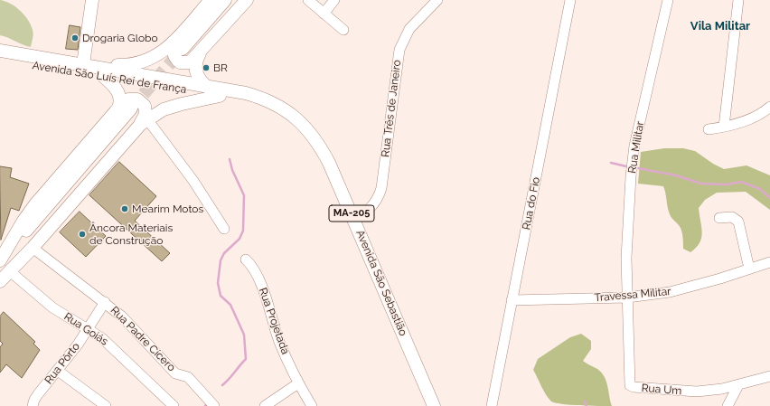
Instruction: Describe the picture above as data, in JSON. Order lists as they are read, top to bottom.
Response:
{
  "streets": {
    "main road": ["Avenida São Luís Rei de França", "MA-205", "Avenida São Sebastião"],
    "street": [
      "Rua Três de Janeiro",
      "Rua Militar",
      "Rua do Fio",
      "Travessa Militar",
      "Rua Projetada",
      "Rua Goiás",
      "Rua Padre Cícero",
      "Rua Pôrto",
      "Rua Um"
    ]
  },
  "crossings": [
    ["Avenida São Luís Rei de França", "Avenida São Sebastião"],
    ["Rua Três de Janeiro", "Avenida São Sebastião"],
    ["Rua Militar", "Travessa Militar"],
    ["Rua Militar", "Rua Um"],
    ["Rua do Fio", "Travessa Militar"],
    ["Travessa Militar", "Rua Um"],
    ["Rua Goiás", "Rua Pôrto"],
    ["Rua Padre Cícero", "Rua Pôrto"]
  ],
  "districts": ["Vila Militar"],
  "places": [
    "Drogaria Globo",
    "BR",
    "Mearim Motos",
    "Âncora Materiais de Construção"
  ]
}
